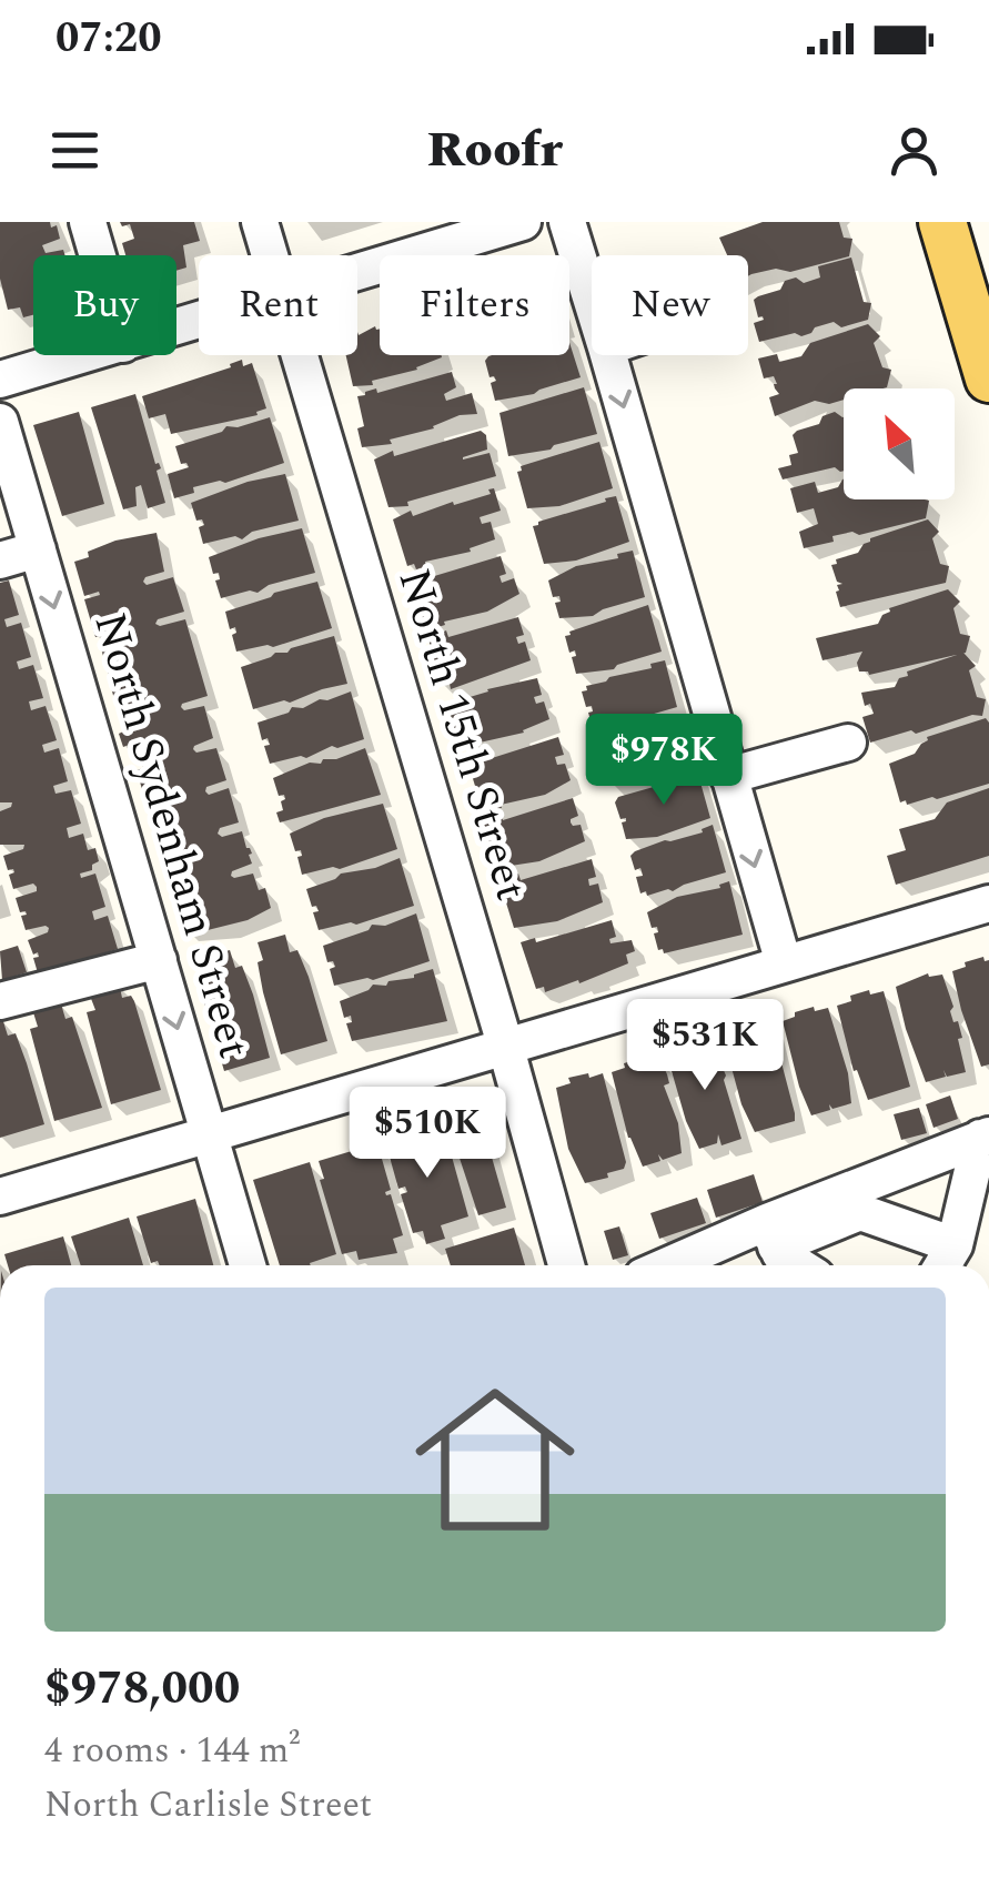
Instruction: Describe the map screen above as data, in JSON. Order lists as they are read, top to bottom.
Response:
{
  "streets": {
    "street": ["North 15th Street", "North Sydenham Street"]
  },
  "one_way": ["North Sydenham Street"],
  "north": "top left",
  "page": {
    "status": "07:20",
    "header": "Roofr",
    "chip": [
      "Buy",
      "Rent",
      "Filters",
      "New"
    ],
    "price": ["$978K", "$531K", "$510K"],
    "list": [
      {
        "name": "$978,000",
        "note": "4 rooms · 144 m² · North Carlisle Street"
      }
    ]
  }
}
